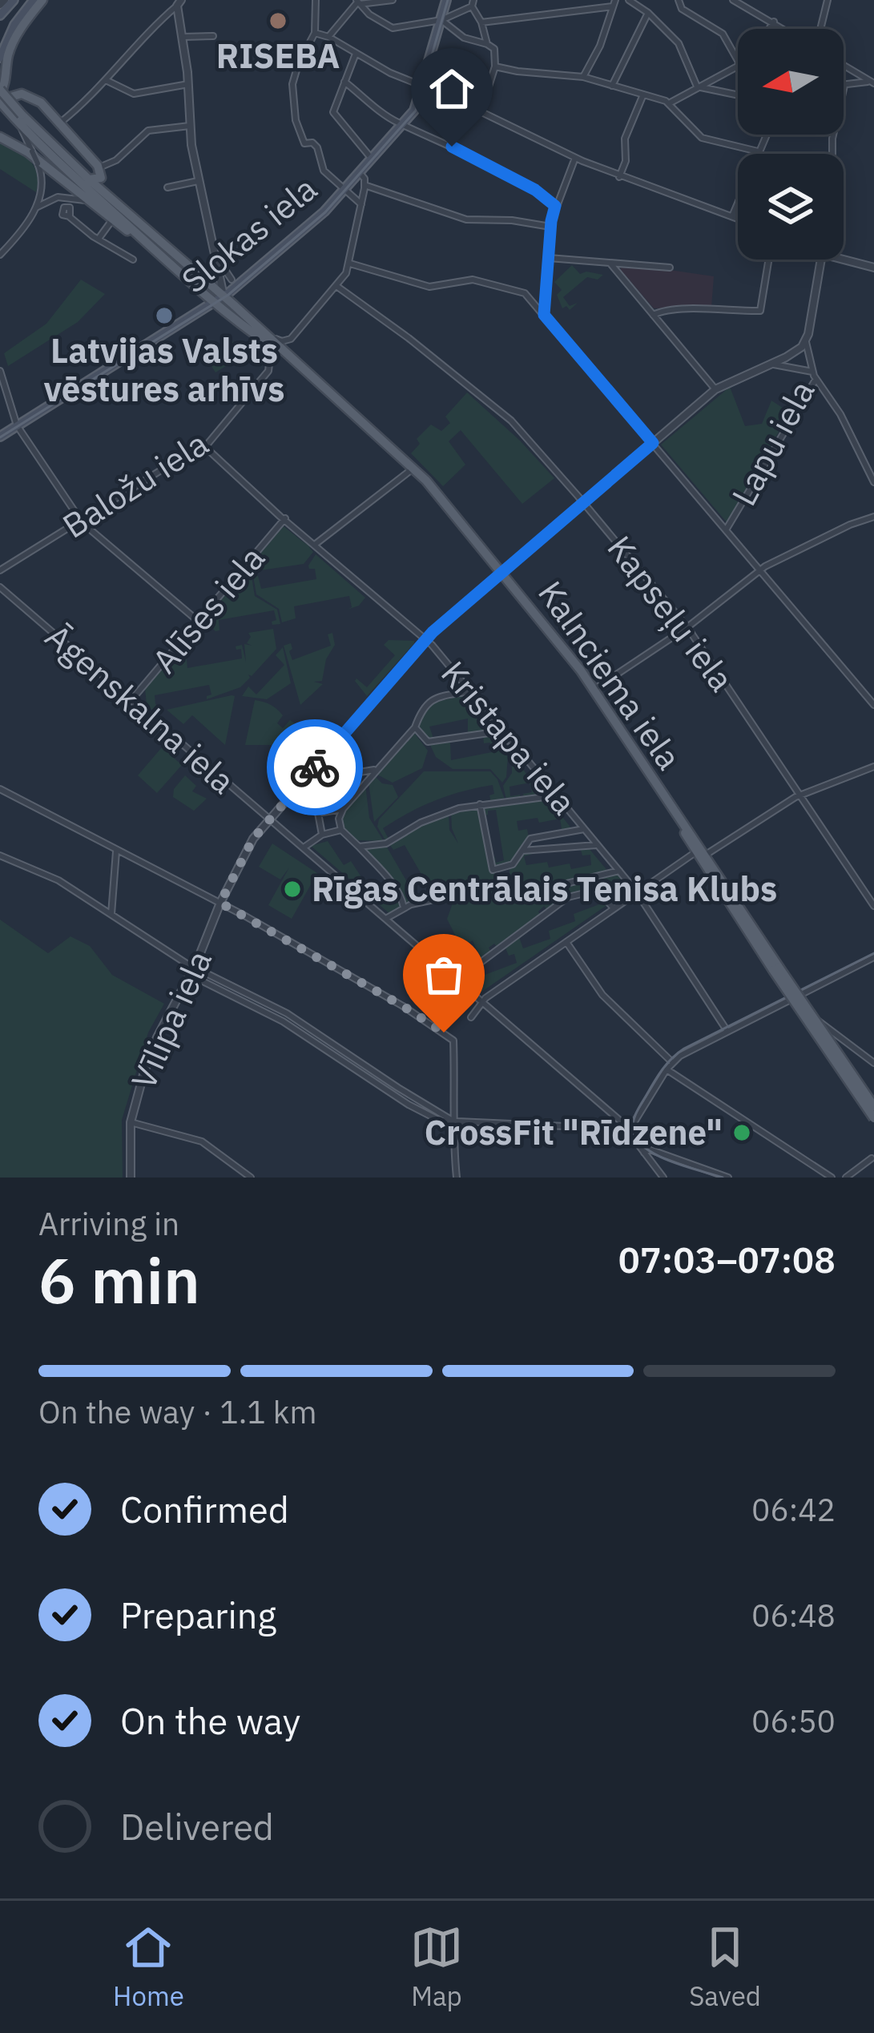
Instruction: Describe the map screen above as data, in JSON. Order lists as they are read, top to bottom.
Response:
{
  "streets": {
    "main road": ["Slokas iela", "Kalnciema iela"],
    "street": [
      "Lapu iela",
      "Baložu iela",
      "Alīses iela",
      "Kapseļu iela",
      "Āgenskalna iela",
      "Kristapa iela",
      "Vīlipa iela"
    ]
  },
  "crossings": [
    ["Slokas iela", "Kalnciema iela"],
    ["Lapu iela", "Vīlipa iela"],
    ["Baložu iela", "Kalnciema iela"],
    ["Baložu iela", "Kristapa iela"],
    ["Alīses iela", "Kalnciema iela"],
    ["Alīses iela", "Āgenskalna iela"],
    ["Alīses iela", "Kristapa iela"],
    ["Kapseļu iela", "Vīlipa iela"],
    ["Kalnciema iela", "Vīlipa iela"],
    ["Āgenskalna iela", "Vīlipa iela"],
    ["Kristapa iela", "Vīlipa iela"]
  ],
  "places": [
    "RISEBA",
    "Latvijas Valsts vēstures arhīvs",
    "Rīgas Centrālais Tenisa Klubs",
    "CrossFit \"Rīdzene\""
  ],
  "north": "left",
  "page": {
    "heading": ["6 min", "Arriving in", "07:03–07:08"],
    "bar": "On the way · 1.1 km",
    "list": [
      ["Confirmed", "06:42"],
      ["Preparing", "06:48"],
      ["On the way", "06:50"],
      "Delivered"
    ],
    "tabs": ["Home", "Map", "Saved"]
  }
}
